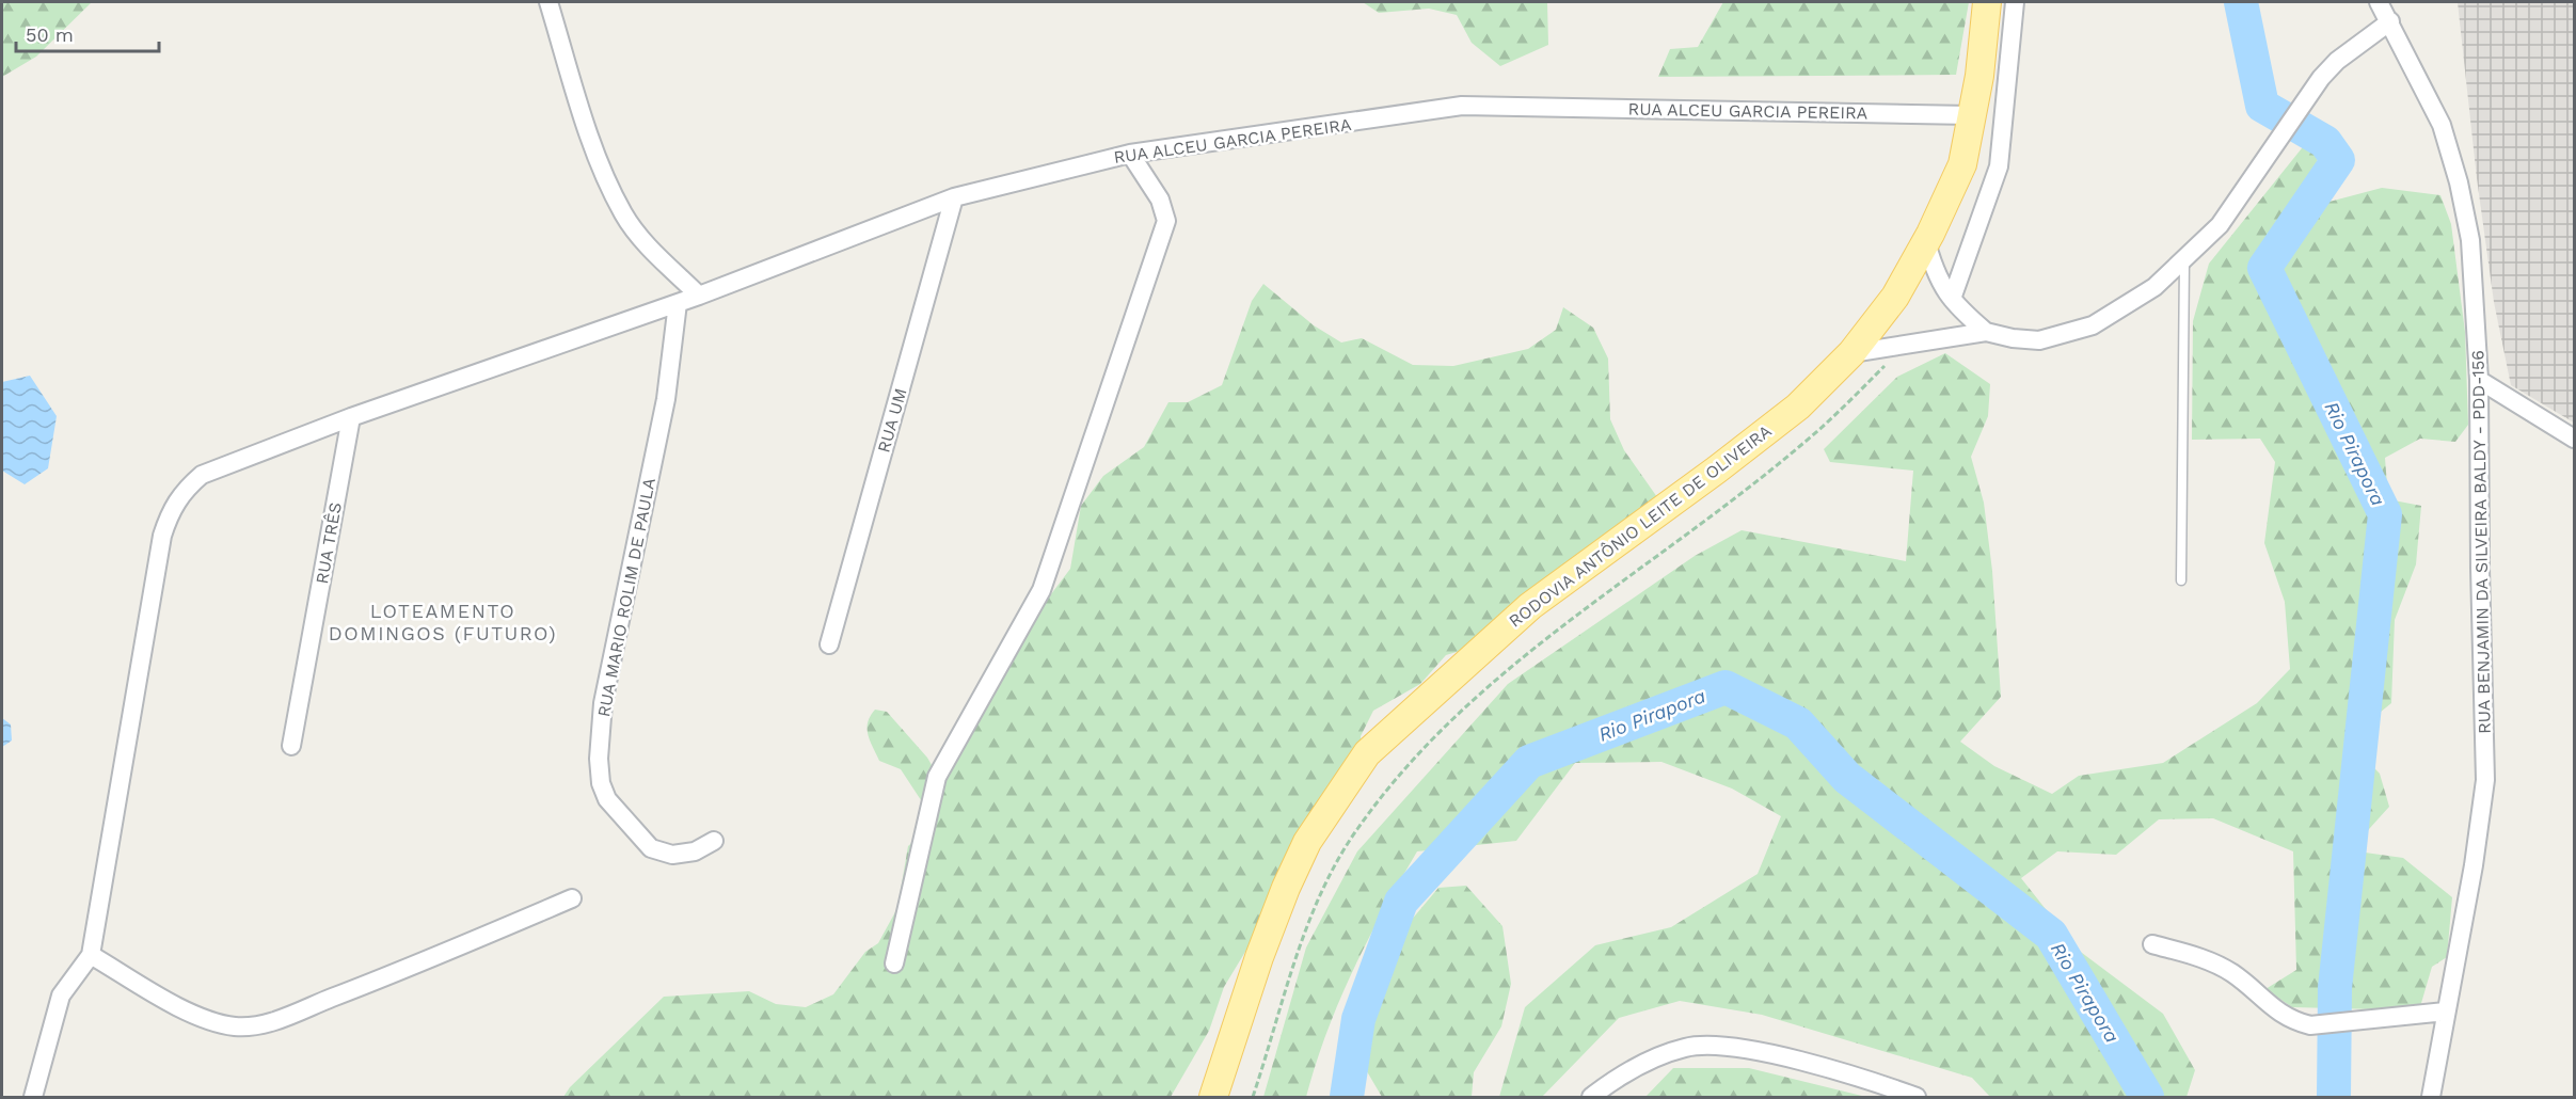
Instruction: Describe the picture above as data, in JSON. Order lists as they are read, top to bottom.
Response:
{
  "streets": {
    "main road": ["RODOVIA ANTÔNIO LEITE DE OLIVEIRA"],
    "street": [
      "RUA ALCEU GARCIA PEREIRA",
      "RUA UM",
      "RUA BENJAMIN DA SILVEIRA BALDY - PDD-156",
      "RUA TRÊS",
      "RUA MARIO ROLIM DE PAULA"
    ]
  },
  "crossings": [
    ["RUA ALCEU GARCIA PEREIRA", "RUA UM"],
    ["RUA ALCEU GARCIA PEREIRA", "RODOVIA ANTÔNIO LEITE DE OLIVEIRA"],
    ["RUA ALCEU GARCIA PEREIRA", "RUA TRÊS"],
    ["RUA ALCEU GARCIA PEREIRA", "RUA MARIO ROLIM DE PAULA"]
  ],
  "districts": ["LOTEAMENTO DOMINGOS (FUTURO)"],
  "water": ["Rio Pirapora"],
  "scale_bar": "50 m"
}
